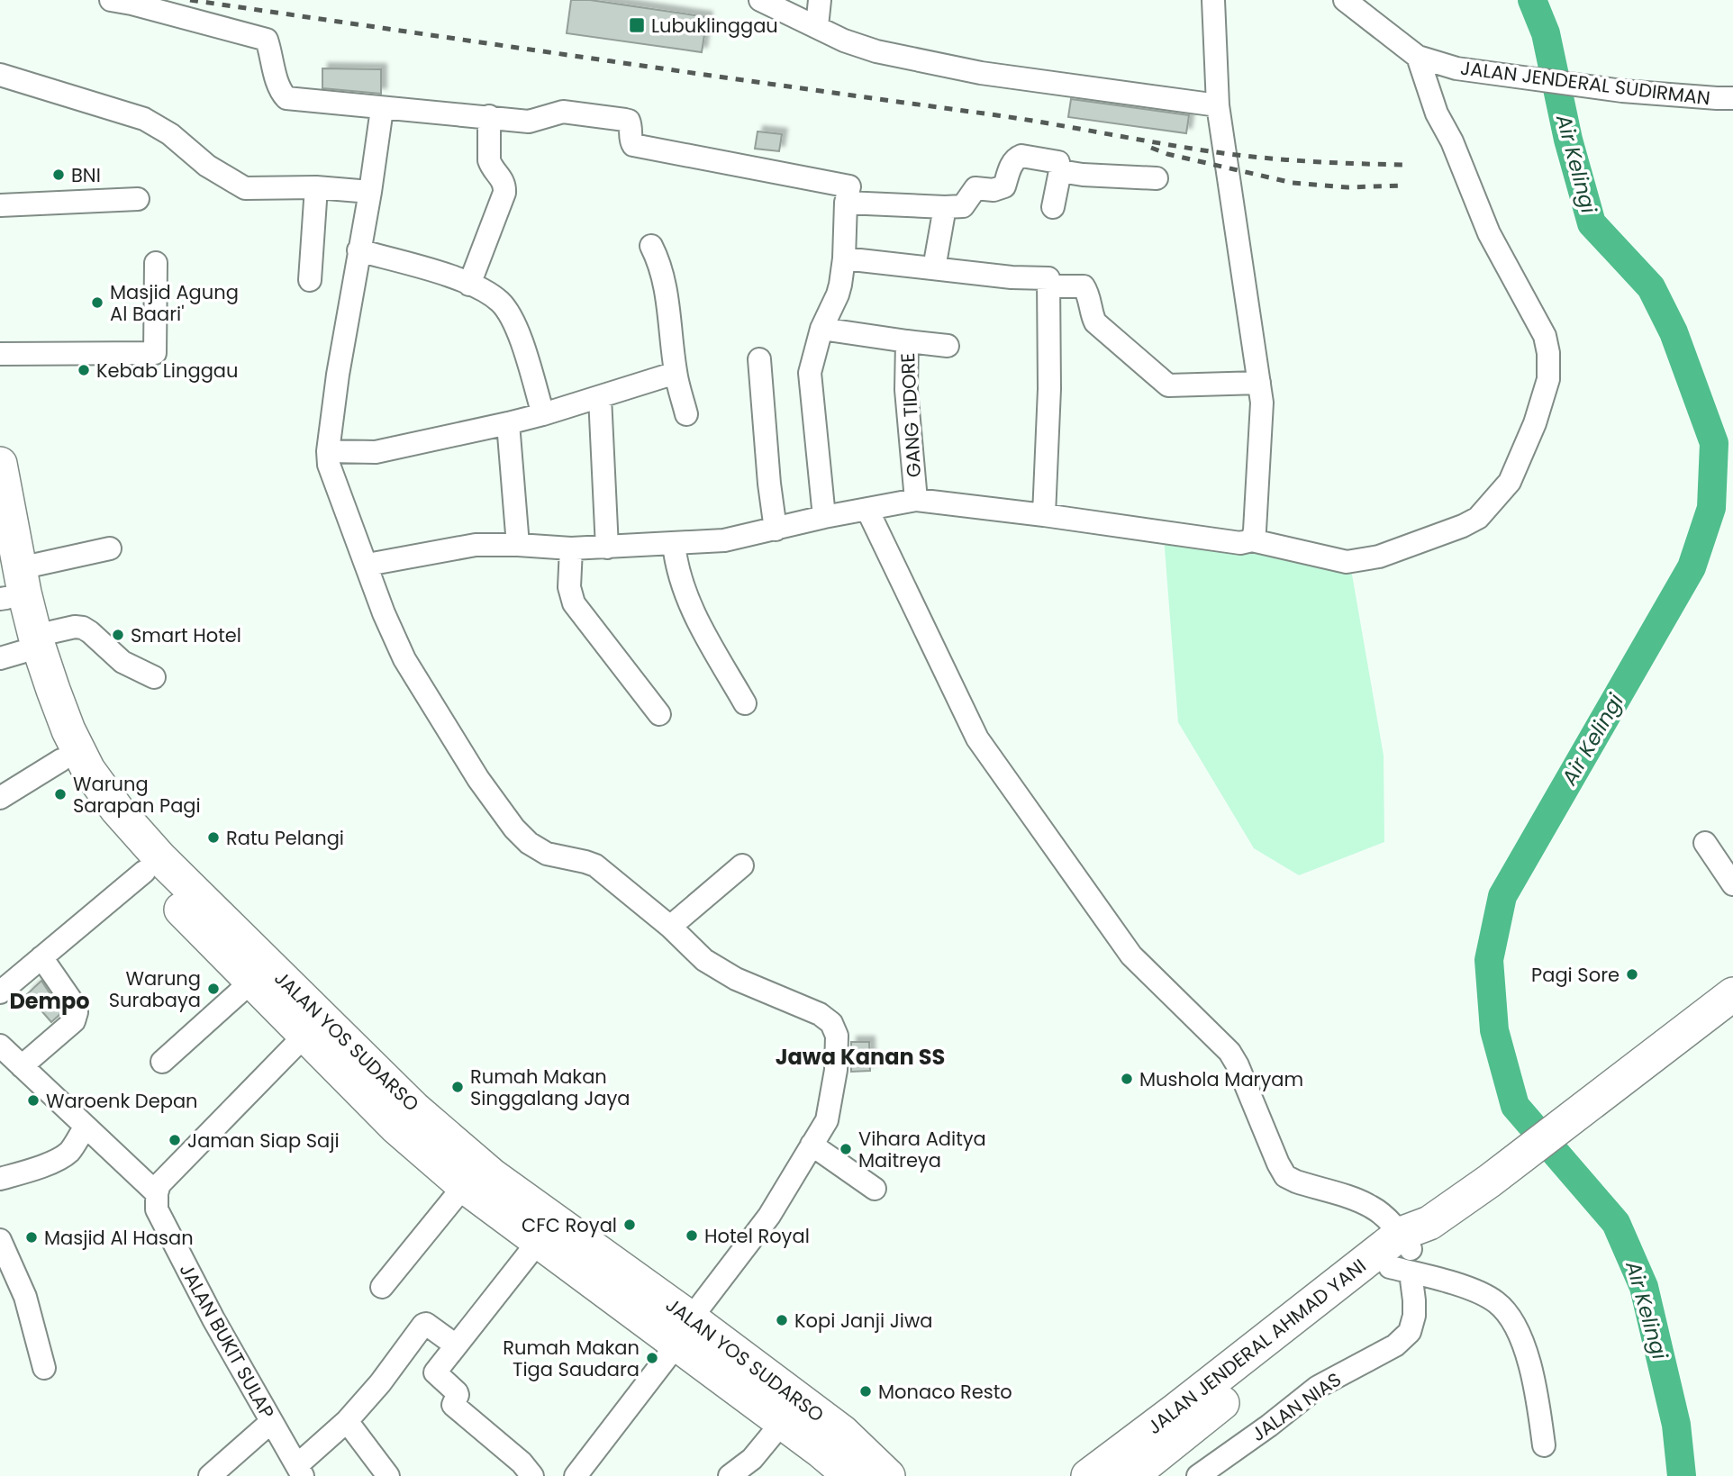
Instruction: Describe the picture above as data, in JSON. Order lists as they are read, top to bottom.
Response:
{
  "streets": {
    "highway": ["JALAN YOS SUDARSO", "JALAN JENDERAL AHMAD YANI"],
    "street": [
      "JALAN JENDERAL SUDIRMAN",
      "GANG TIDORE",
      "JALAN BUKIT SULAP",
      "JALAN NIAS"
    ]
  },
  "crossings": [
    ["JALAN JENDERAL AHMAD YANI", "JALAN NIAS"]
  ],
  "districts": ["Dempo", "Jawa Kanan SS"],
  "water": ["Air Kelingi"],
  "places": {
    "transit": ["Lubuklinggau"],
    "other": [
      "BNI",
      "Masjid Agung Al Baari'",
      "Kebab Linggau",
      "Smart Hotel",
      "Warung Sarapan Pagi",
      "Ratu Pelangi",
      "Pagi Sore",
      "Warung Surabaya",
      "Mushola Maryam",
      "Rumah Makan Singgalang Jaya",
      "Waroenk Depan",
      "Jaman Siap Saji",
      "Vihara Aditya Maitreya",
      "CFC Royal",
      "Hotel Royal",
      "Masjid Al Hasan",
      "Kopi Janji Jiwa",
      "Rumah Makan Tiga Saudara",
      "Monaco Resto"
    ]
  }
}
